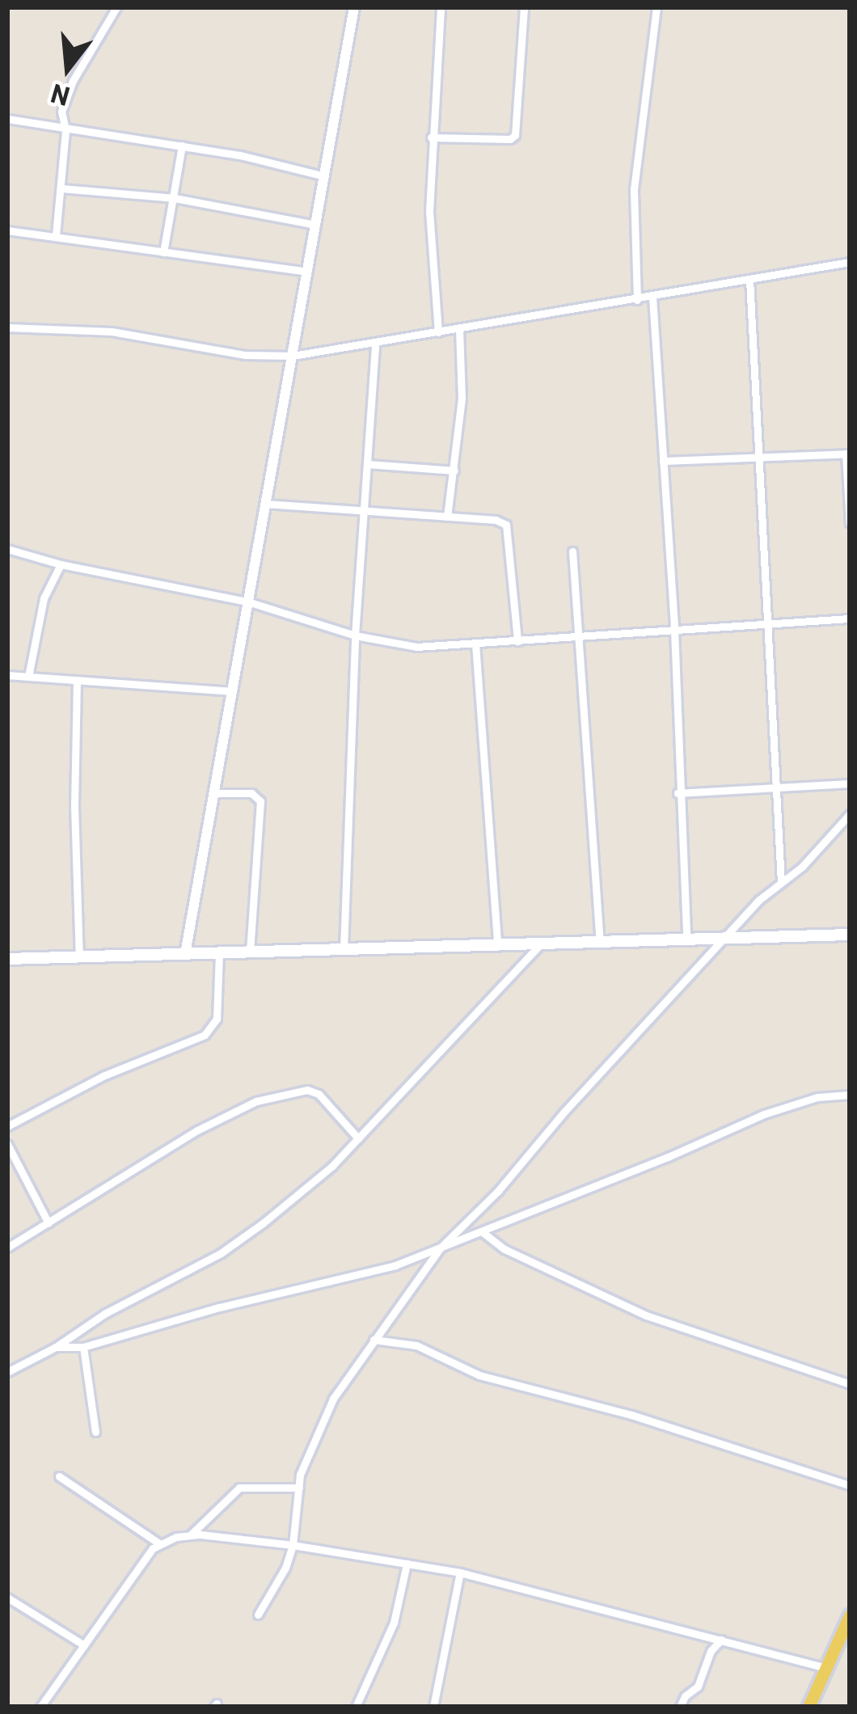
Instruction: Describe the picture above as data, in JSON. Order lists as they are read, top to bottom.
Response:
{
  "north": "bottom"
}
